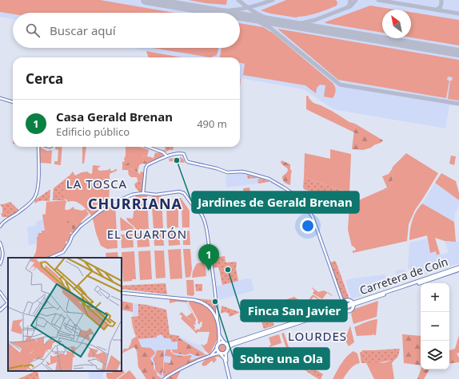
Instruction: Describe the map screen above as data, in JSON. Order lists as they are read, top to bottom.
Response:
{
  "streets": {
    "main road": ["Carretera de Coín"]
  },
  "districts": [
    "LA TOSCA",
    "CHURRIANA",
    "EL CUARTÓN",
    "LOURDES"
  ],
  "places": ["Jardines de Gerald Brenan", "Finca San Javier", "Sobre una Ola"],
  "north": "top left",
  "page": {
    "search": "Buscar aquí",
    "heading": "Cerca",
    "list": [
      {
        "mark": "1",
        "name": "Casa Gerald Brenan",
        "note": "Edificio público",
        "value": "490 m"
      }
    ],
    "pins": "1",
    "map_buttons": ["+", "−"]
  }
}
